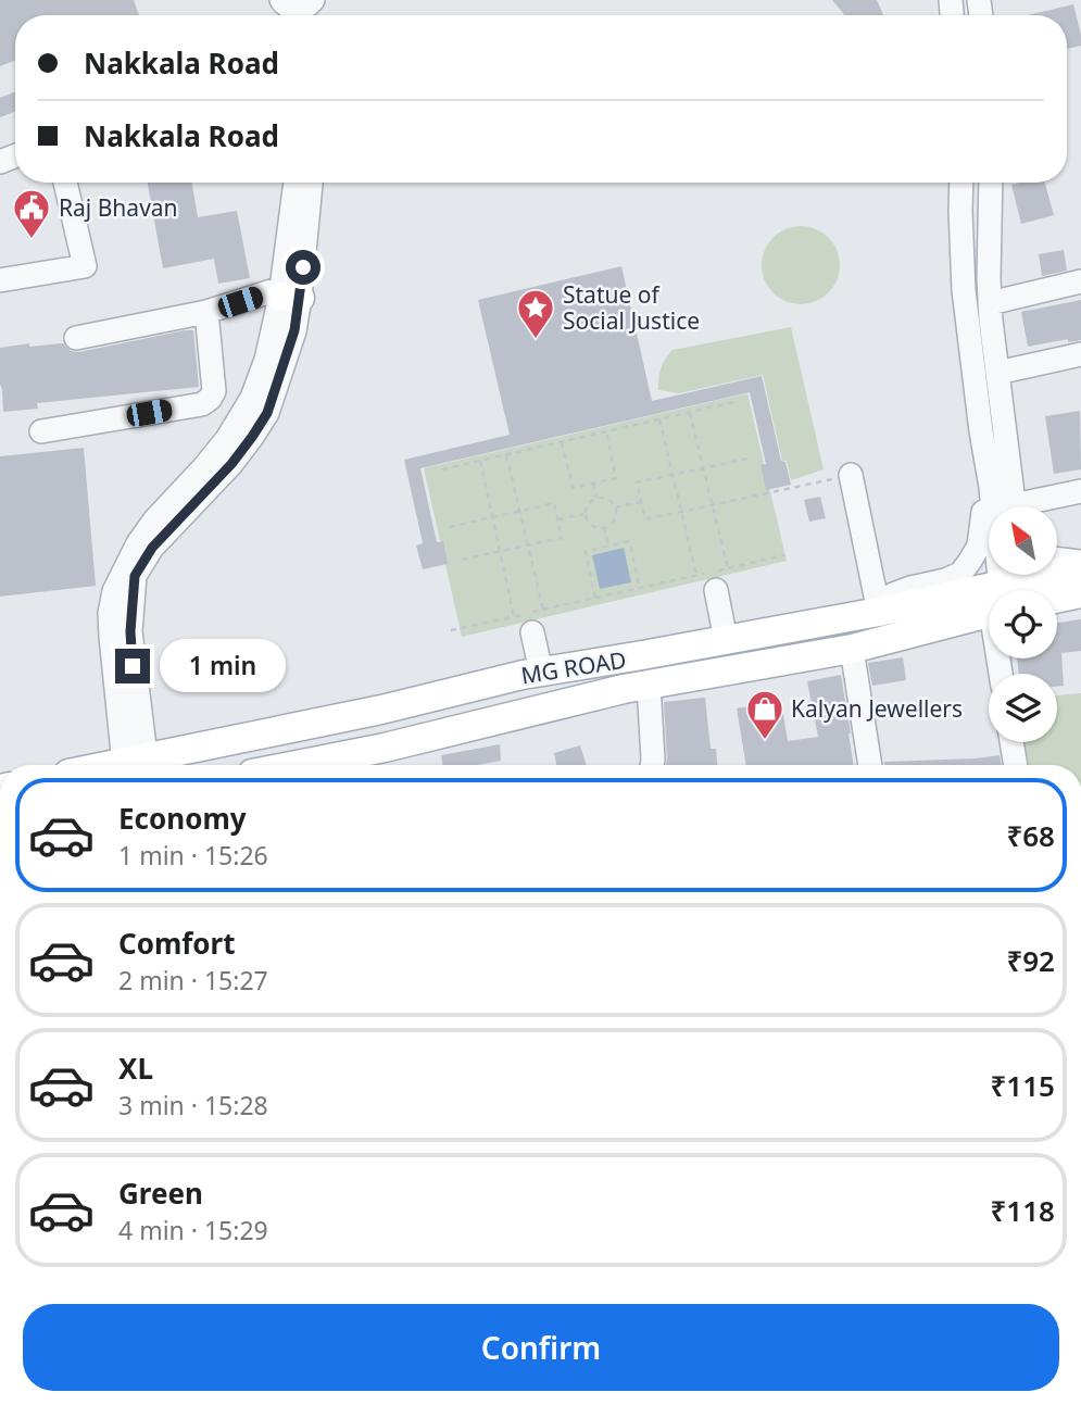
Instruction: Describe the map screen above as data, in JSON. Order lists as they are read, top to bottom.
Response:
{
  "streets": {
    "main road": ["MG ROAD"]
  },
  "places": {
    "public building": ["Raj Bhavan"],
    "place": ["Statue of Social Justice"],
    "shop": ["Kalyan Jewellers"]
  },
  "north": "top left",
  "page": {
    "banner": ["Nakkala Road", "Nakkala Road"],
    "bubble": "1 min",
    "list": [
      {
        "name": "Economy",
        "note": "1 min · 15:26",
        "value": "₹68"
      },
      {
        "name": "Comfort",
        "note": "2 min · 15:27",
        "value": "₹92"
      },
      {
        "name": "XL",
        "note": "3 min · 15:28",
        "value": "₹115"
      },
      {
        "name": "Green",
        "note": "4 min · 15:29",
        "value": "₹118"
      }
    ],
    "buttons": "Confirm"
  }
}
